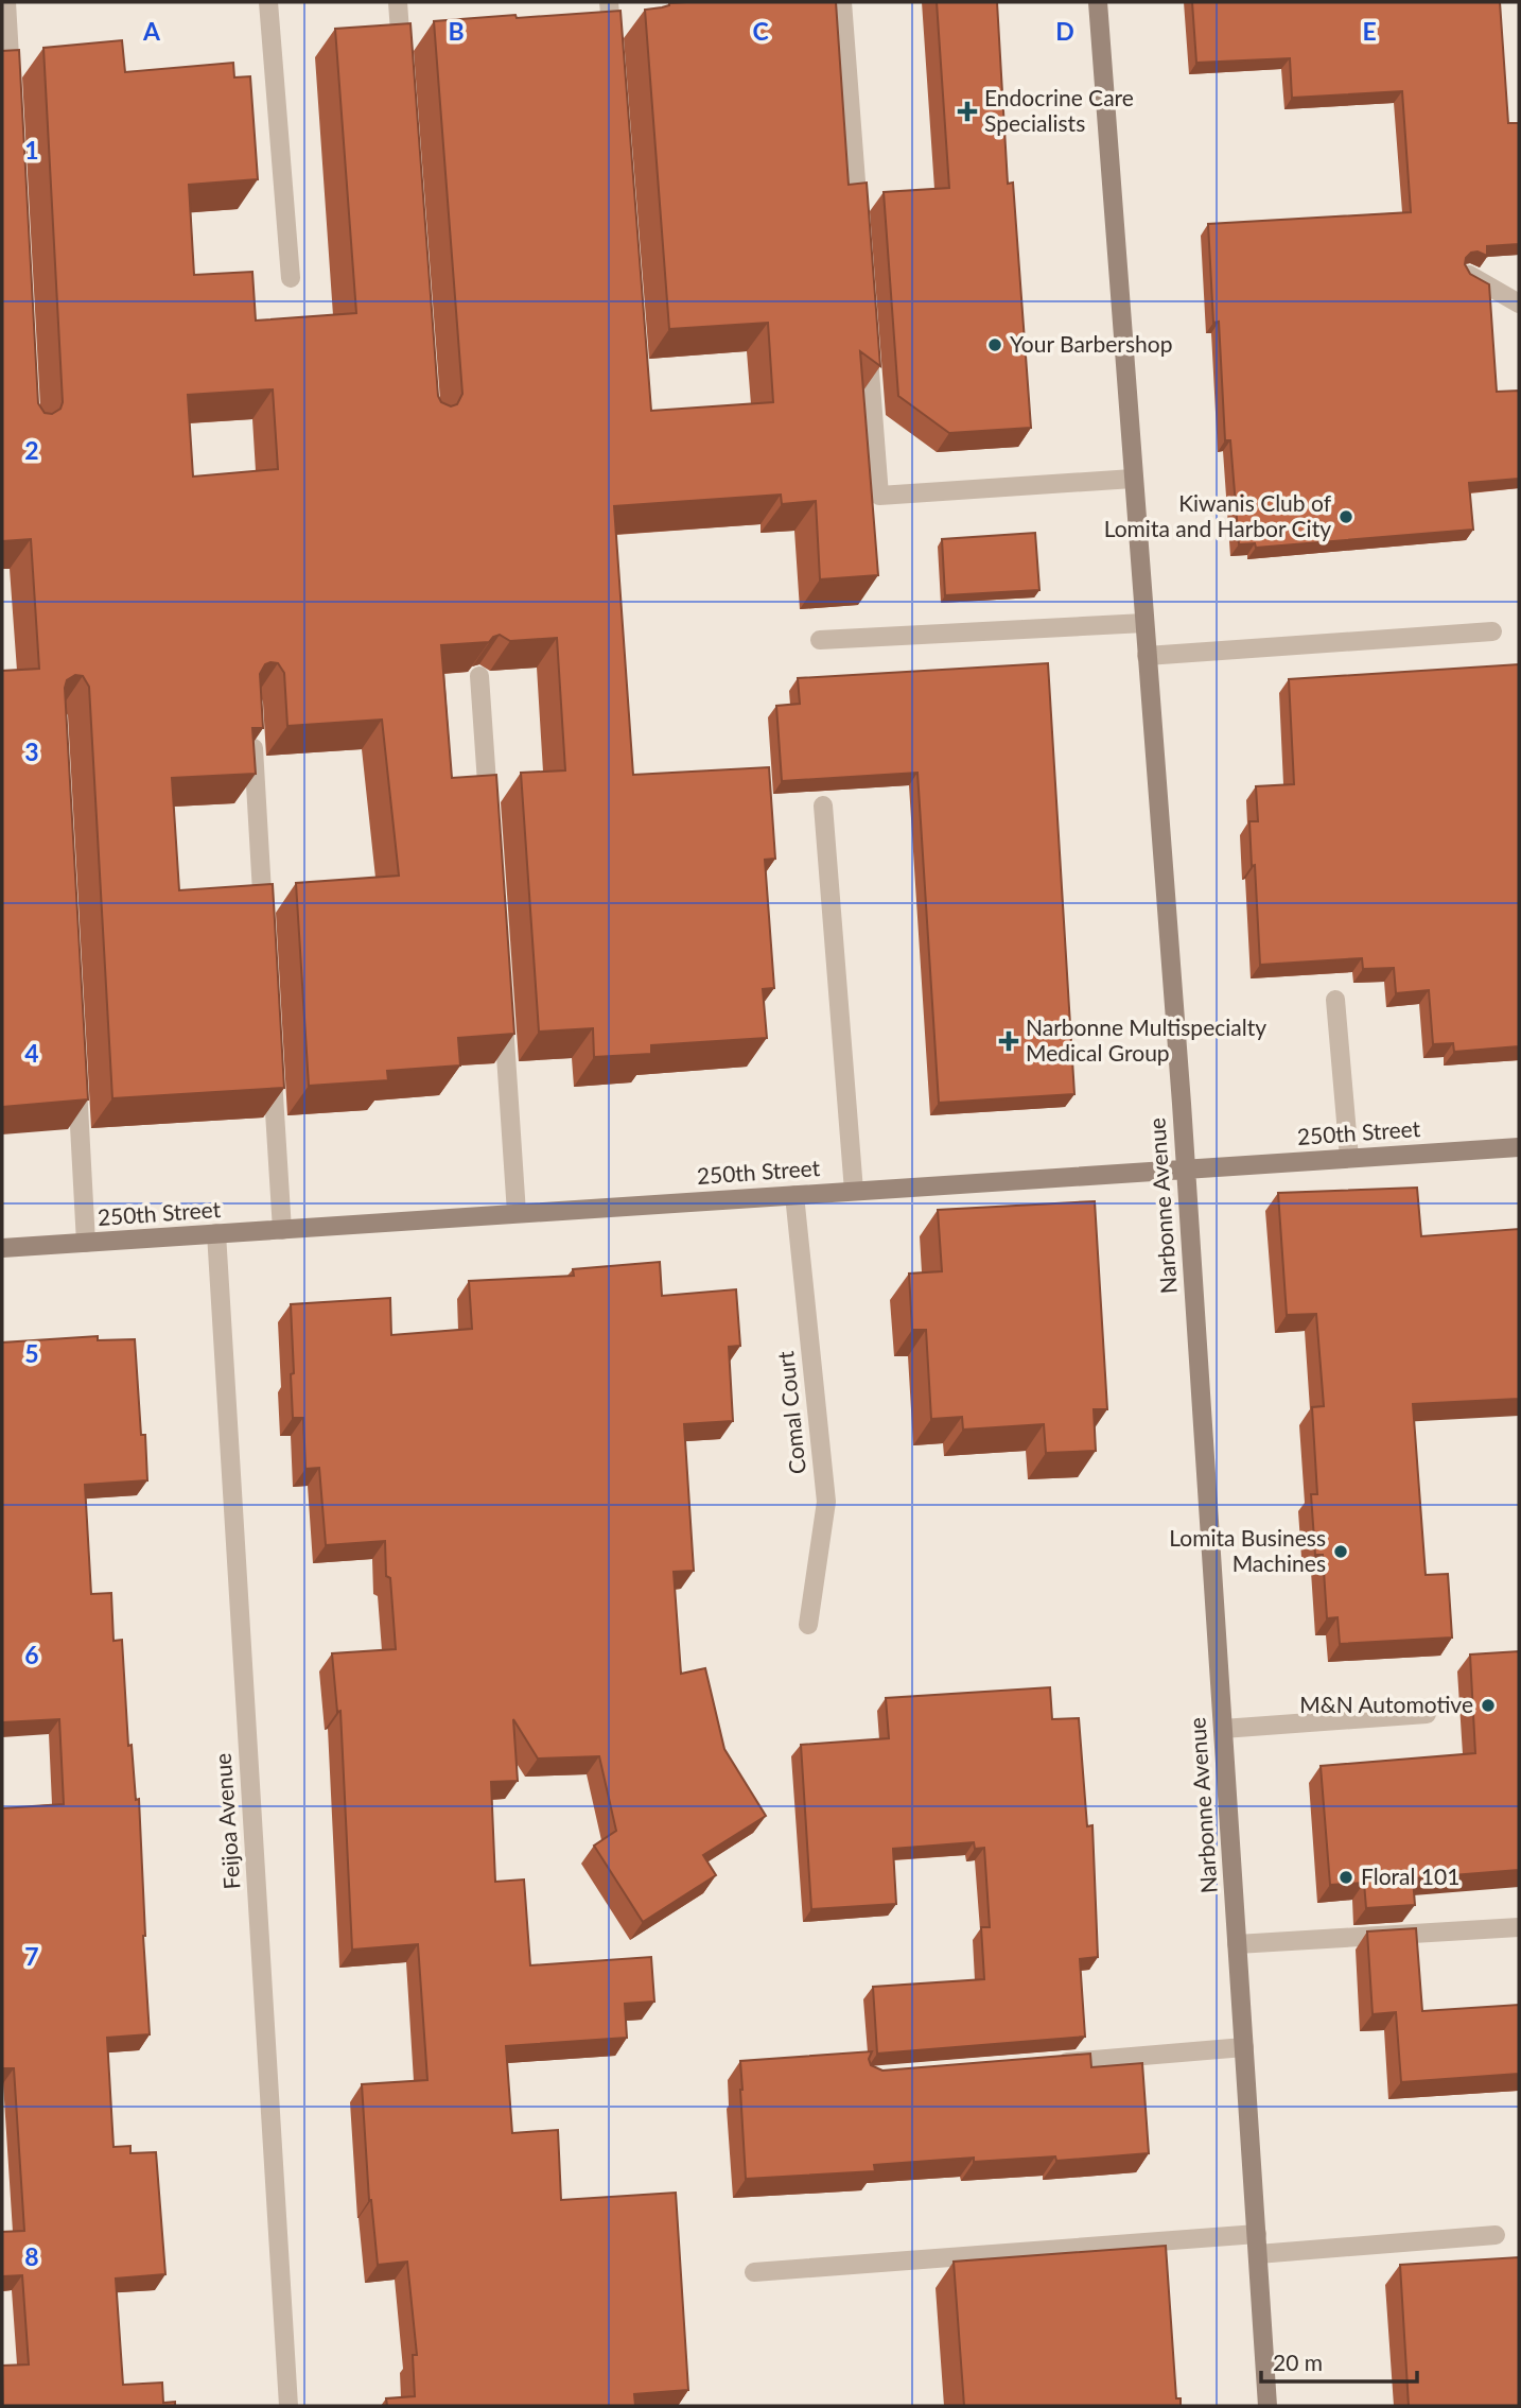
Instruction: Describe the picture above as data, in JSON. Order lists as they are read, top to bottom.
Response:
{
  "streets": {
    "main road": ["250th Street", "Narbonne Avenue"],
    "street": ["Comal Court", "Feijoa Avenue"]
  },
  "crossings": [
    ["250th Street", "Narbonne Avenue"],
    ["250th Street", "Comal Court"],
    ["250th Street", "Feijoa Avenue"]
  ],
  "places": {
    "health": ["Endocrine Care Specialists", "Narbonne Multispecialty Medical Group"],
    "other": [
      "Your Barbershop",
      "Kiwanis Club of Lomita and Harbor City",
      "Lomita Business Machines",
      "M&N Automotive",
      "Floral 101"
    ]
  },
  "scale_bar": "20 m",
  "grid": {
    "columns": [
      "A",
      "B",
      "C",
      "D",
      "E"
    ],
    "rows": [
      "1",
      "2",
      "3",
      "4",
      "5",
      "6",
      "7",
      "8"
    ]
  }
}
